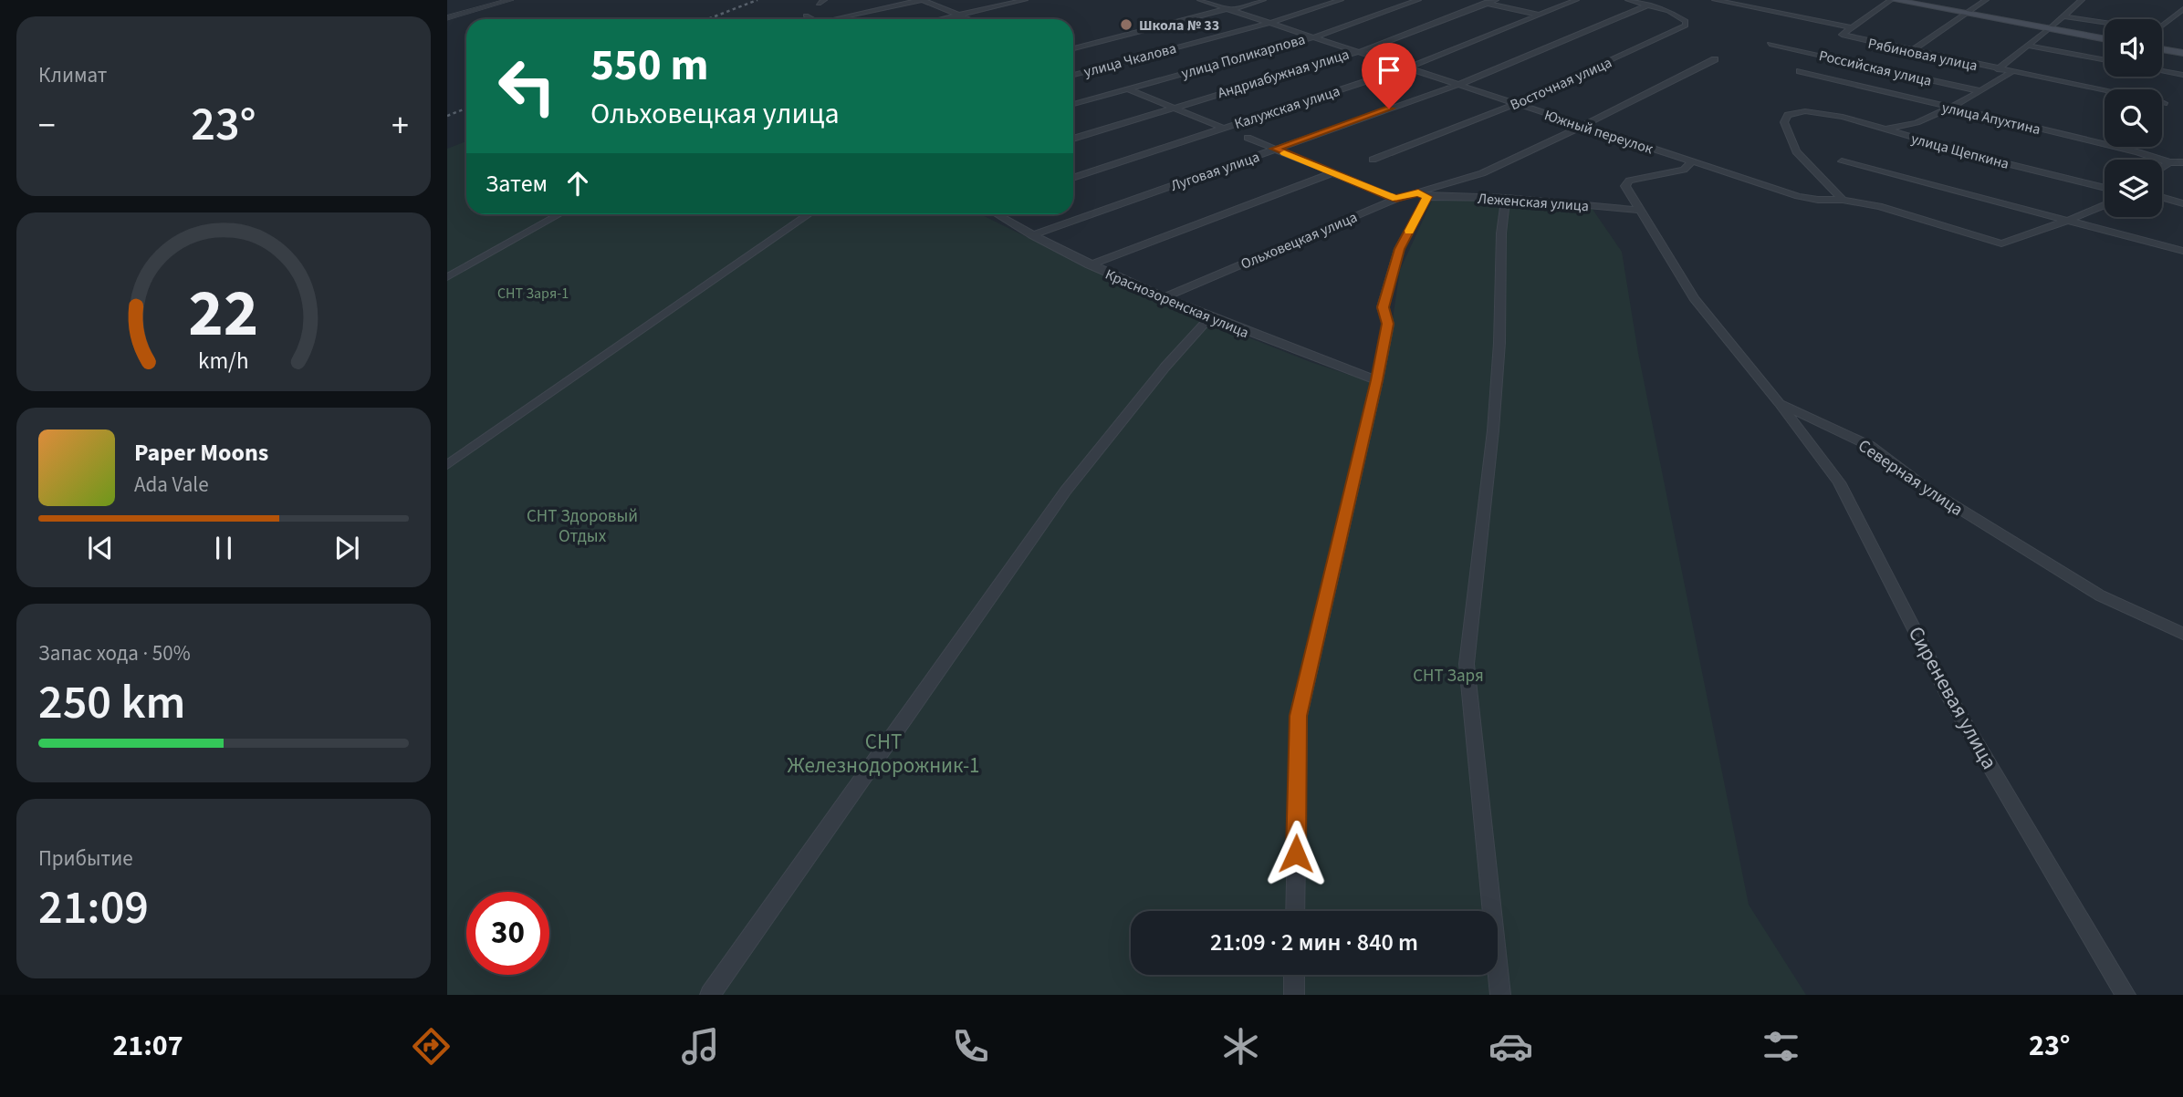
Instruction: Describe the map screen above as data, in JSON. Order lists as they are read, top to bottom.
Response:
{
  "streets": {
    "street": [
      "Рябиновая улица",
      "улица Поликарпова",
      "улица Чкалова",
      "Российская улица",
      "Андриабужная улица",
      "Восточная улица",
      "Калужская улица",
      "улица Апухтина",
      "Южный переулок",
      "улица Щепкина",
      "Луговая улица",
      "Леженская улица",
      "Ольховецкая улица",
      "Краснозоренская улица",
      "Северная улица",
      "Сиреневая улица"
    ]
  },
  "crossings": [
    ["улица Поликарпова", "Южный переулок"],
    ["улица Чкалова", "Южный переулок"],
    ["Андриабужная улица", "Южный переулок"],
    ["Восточная улица", "Южный переулок"],
    ["Восточная улица", "Луговая улица"],
    ["Калужская улица", "Южный переулок"],
    ["Южный переулок", "улица Щепкина"],
    ["Южный переулок", "Луговая улица"],
    ["Южный переулок", "Ольховецкая улица"],
    ["Южный переулок", "Северная улица"],
    ["Луговая улица", "Краснозоренская улица"],
    ["Леженская улица", "Ольховецкая улица"],
    ["Леженская улица", "Северная улица"],
    ["Ольховецкая улица", "Краснозоренская улица"],
    ["Северная улица", "Сиреневая улица"]
  ],
  "parks": [
    "СНТ Заря-1",
    "СНТ Здоровый Отдых",
    "СНТ Заря",
    "СНТ Железнодорожник-1"
  ],
  "places": ["Школа № 33"],
  "page": {
    "tile": [
      "Климат",
      ["Запас хода · 50%", "250 km"],
      ["Прибытие", "21:09"]
    ],
    "turn": ["550 m", "Ольховецкая улица"],
    "heat": ["−", "23°", "+"],
    "then": "Затем",
    "song": ["Paper Moons", "Ada Vale"],
    "limit": "30",
    "trip": "21:09 · 2 мин · 840 m",
    "tabs": ["21:07", "23°"],
    "gauge": ["22", "km/h"]
  }
}
